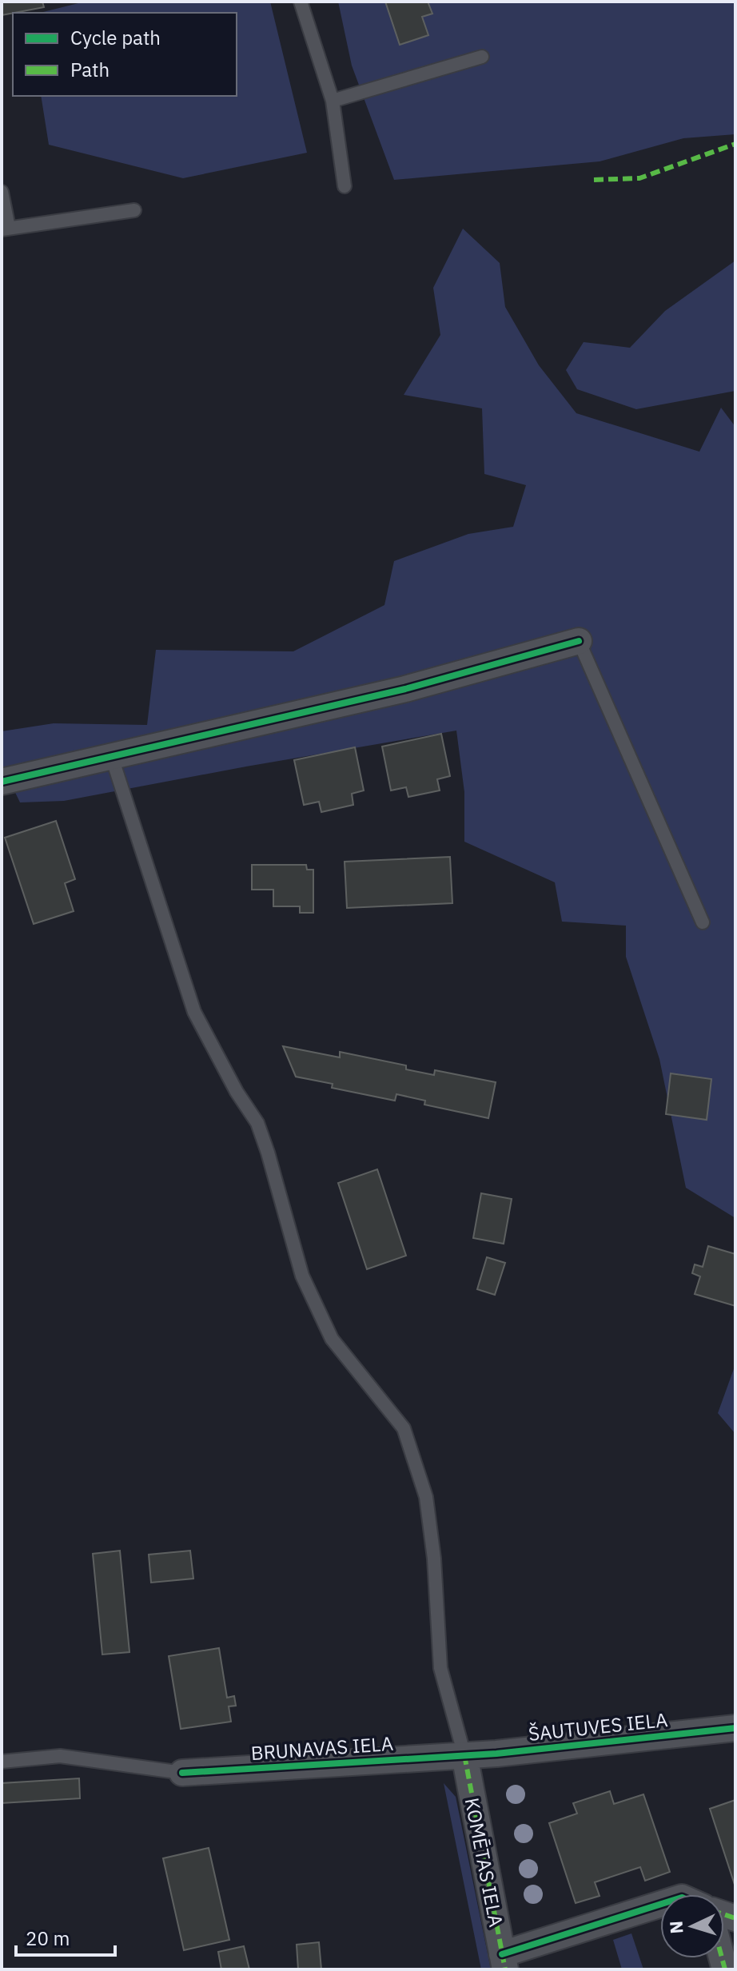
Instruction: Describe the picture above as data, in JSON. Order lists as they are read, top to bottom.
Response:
{
  "streets": {
    "street": ["ŠAUTUVES IELA", "BRUNAVAS IELA", "KOMĒTAS IELA"]
  },
  "crossings": [
    ["ŠAUTUVES IELA", "BRUNAVAS IELA"],
    ["ŠAUTUVES IELA", "KOMĒTAS IELA"],
    ["BRUNAVAS IELA", "KOMĒTAS IELA"]
  ],
  "legend": ["Cycle path", "Path"],
  "scale_bar": "20 m",
  "north": "left"
}
